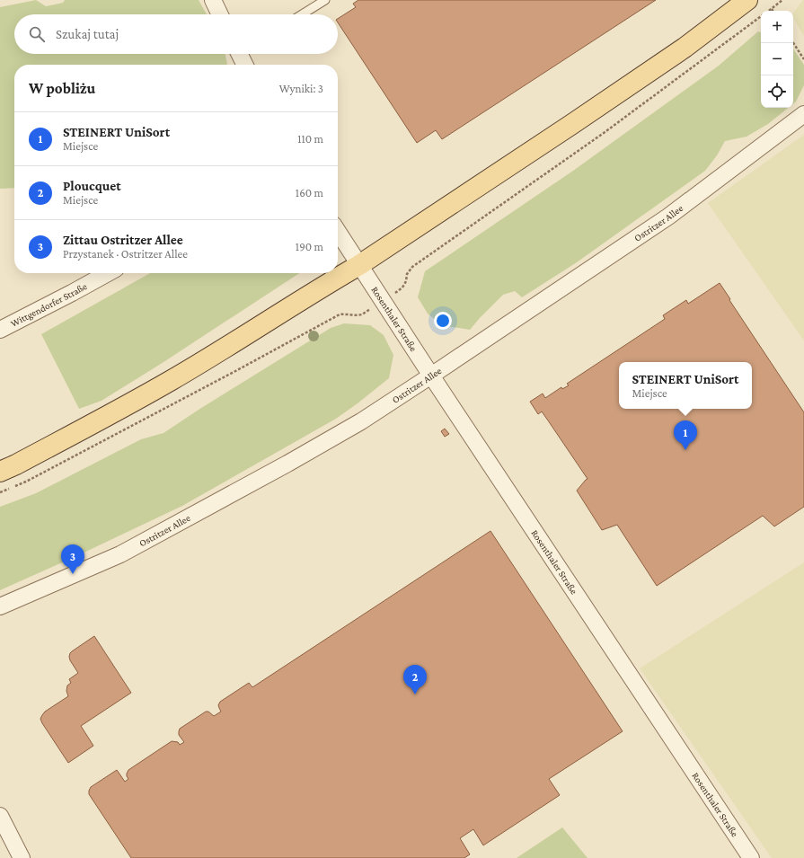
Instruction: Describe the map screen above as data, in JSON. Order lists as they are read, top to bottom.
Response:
{
  "streets": {
    "street": ["Ostritzer Allee", "Wittgendorfer Straße", "Rosenthaler Straße"]
  },
  "crossings": [
    ["Ostritzer Allee", "Rosenthaler Straße"]
  ],
  "page": {
    "map_buttons": ["+", "−"],
    "search": "Szukaj tutaj",
    "heading": ["W pobliżu", "Wyniki: 3"],
    "list": [
      {
        "mark": "1",
        "name": "STEINERT UniSort",
        "note": "Miejsce",
        "value": "110 m"
      },
      {
        "mark": "2",
        "name": "Ploucquet",
        "note": "Miejsce",
        "value": "160 m"
      },
      {
        "mark": "3",
        "name": "Zittau Ostritzer Allee",
        "note": "Przystanek · Ostritzer Allee",
        "value": "190 m"
      }
    ],
    "popup": ["STEINERT UniSort", "Miejsce"],
    "pins": ["1", "3", "2"]
  }
}
